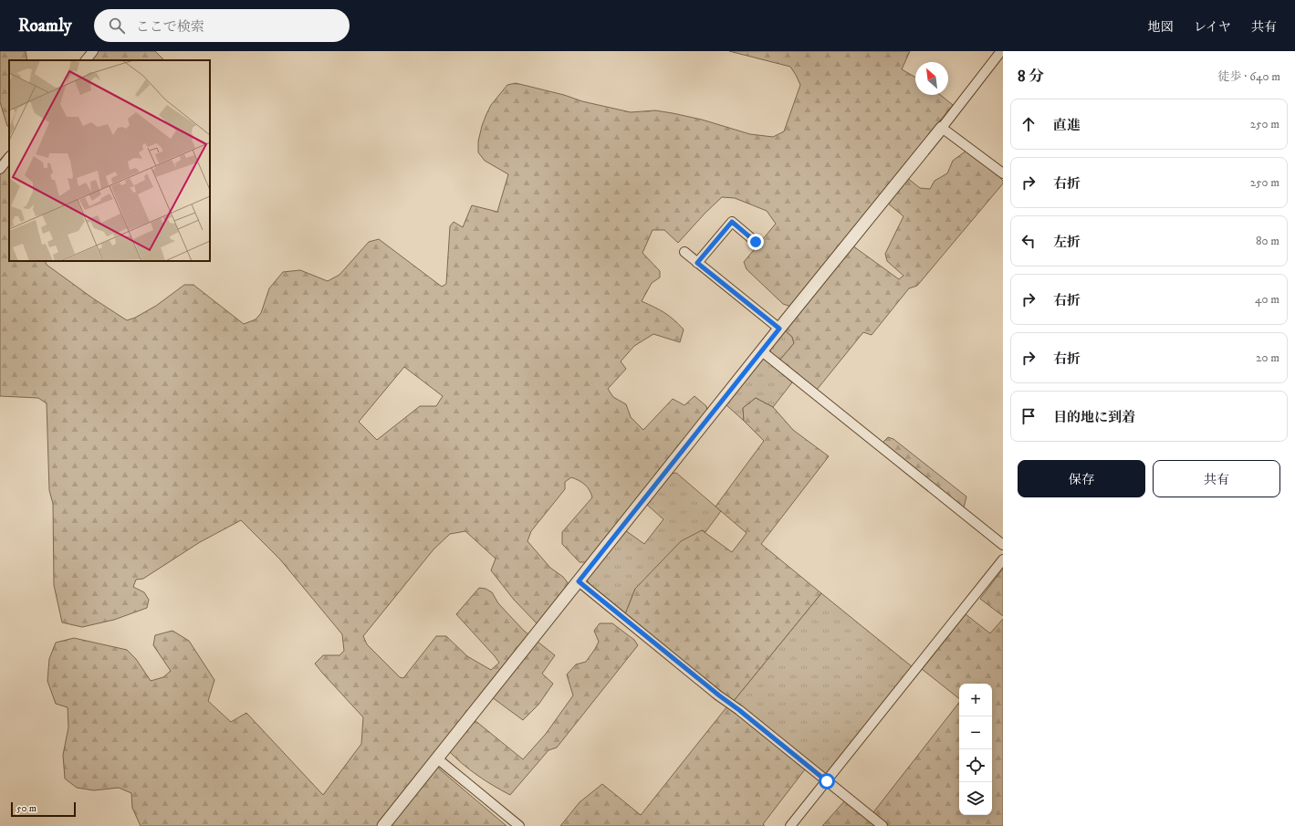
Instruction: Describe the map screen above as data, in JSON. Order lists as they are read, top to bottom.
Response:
{
  "scale_bar": "50 m",
  "north": "top left",
  "page": {
    "header": "Roamly",
    "search": "ここで検索",
    "nav": ["地図", "レイヤ", "共有"],
    "heading": ["8 分", "徒歩 · 640 m"],
    "list": [
      ["直進", "250 m"],
      ["右折", "250 m"],
      ["左折", "80 m"],
      ["右折", "40 m"],
      ["右折", "20 m"],
      "目的地に到着"
    ],
    "buttons": ["保存", "共有"],
    "map_buttons": ["+", "−"],
    "scale": "50 m"
  }
}
